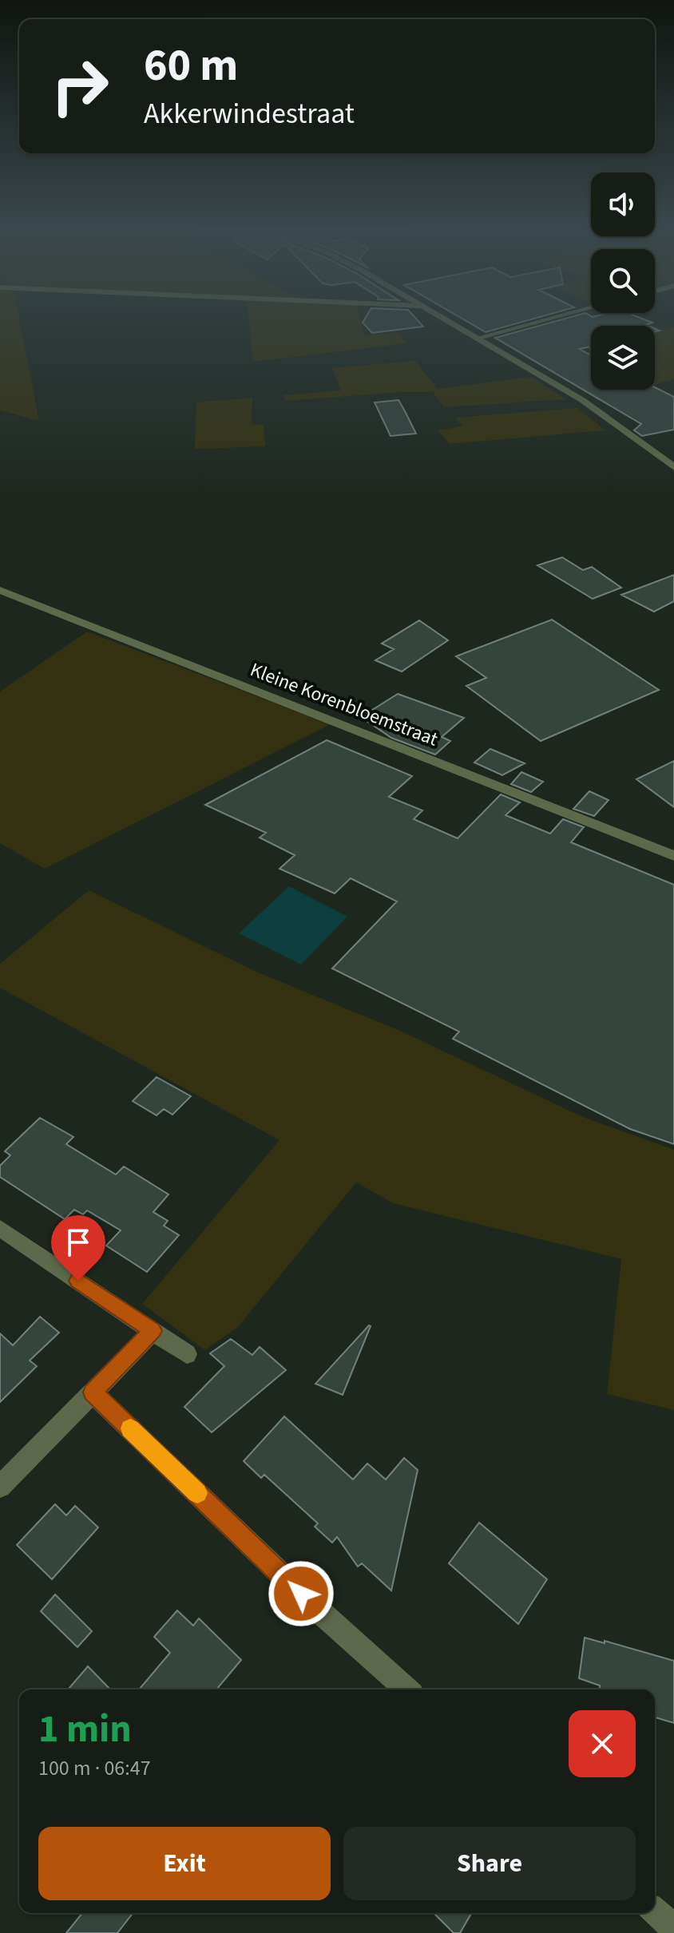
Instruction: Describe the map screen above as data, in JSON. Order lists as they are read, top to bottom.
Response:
{
  "streets": {
    "street": ["Kleine Korenbloemstraat"]
  },
  "page": {
    "turn": ["60 m", "Akkerwindestraat"],
    "heading": ["1 min", "100 m · 06:47"],
    "buttons": ["Exit", "Share"]
  }
}
